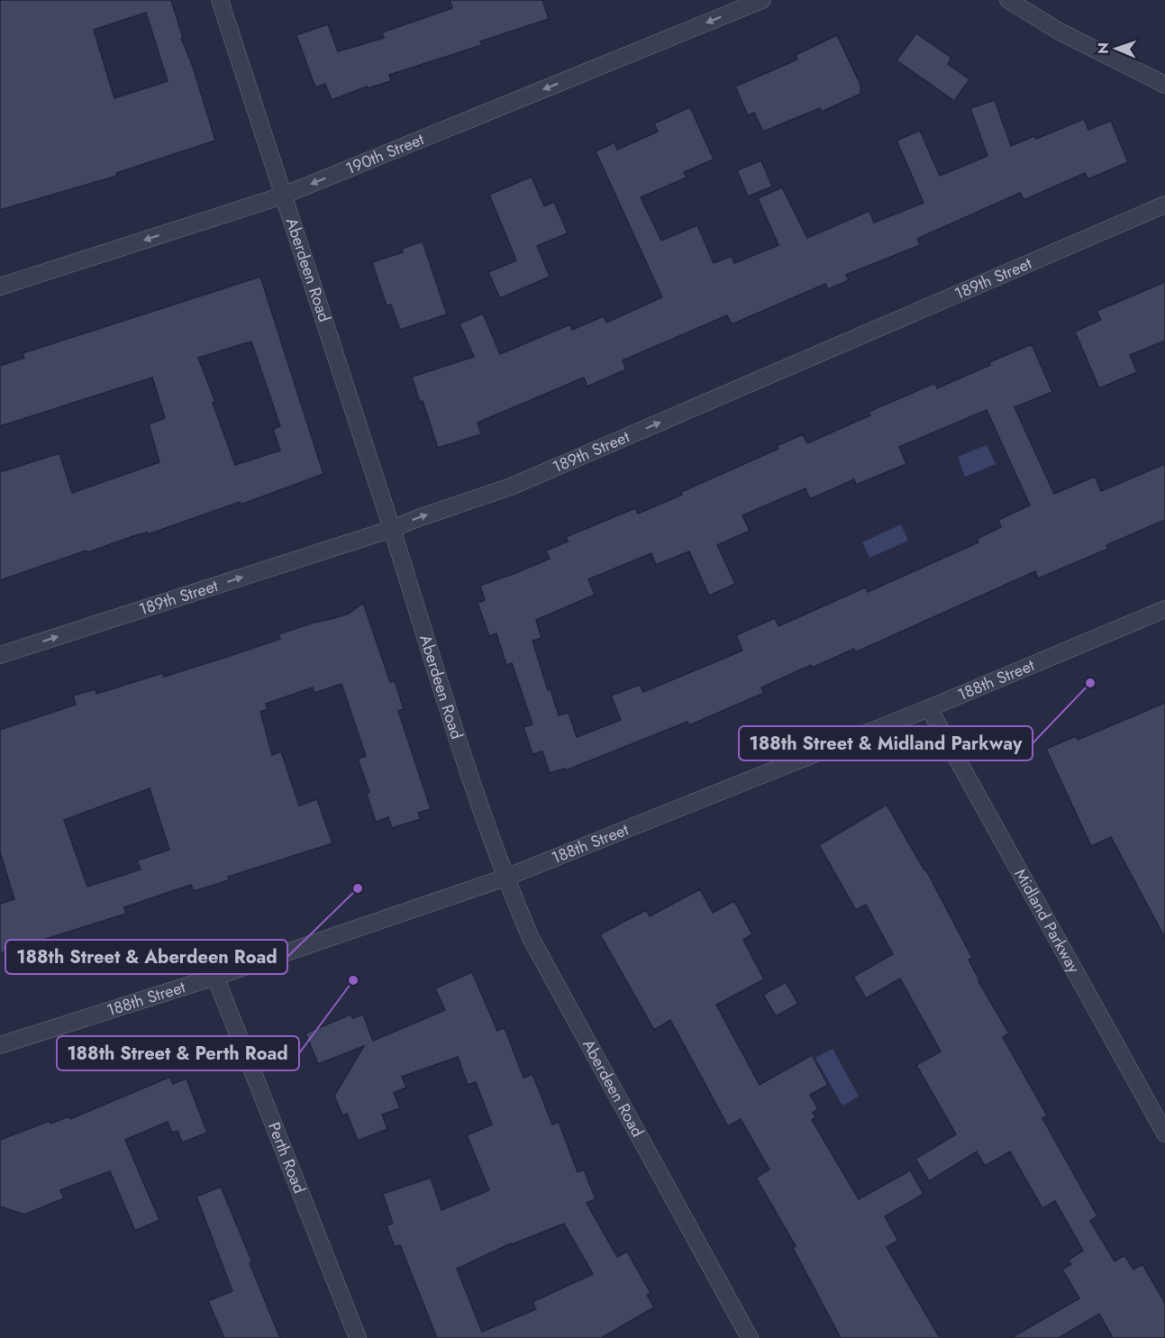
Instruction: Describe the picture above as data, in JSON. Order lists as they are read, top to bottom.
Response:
{
  "streets": {
    "street": [
      "190th Street",
      "Aberdeen Road",
      "189th Street",
      "188th Street",
      "Midland Parkway",
      "Perth Road"
    ]
  },
  "crossings": [
    ["190th Street", "Aberdeen Road"],
    ["Aberdeen Road", "189th Street"],
    ["Aberdeen Road", "188th Street"],
    ["188th Street", "Midland Parkway"],
    ["188th Street", "Perth Road"]
  ],
  "one_way": ["190th Street", "189th Street"],
  "places": ["188th Street & Midland Parkway", "188th Street & Aberdeen Road", "188th Street & Perth Road"],
  "north": "left"
}
